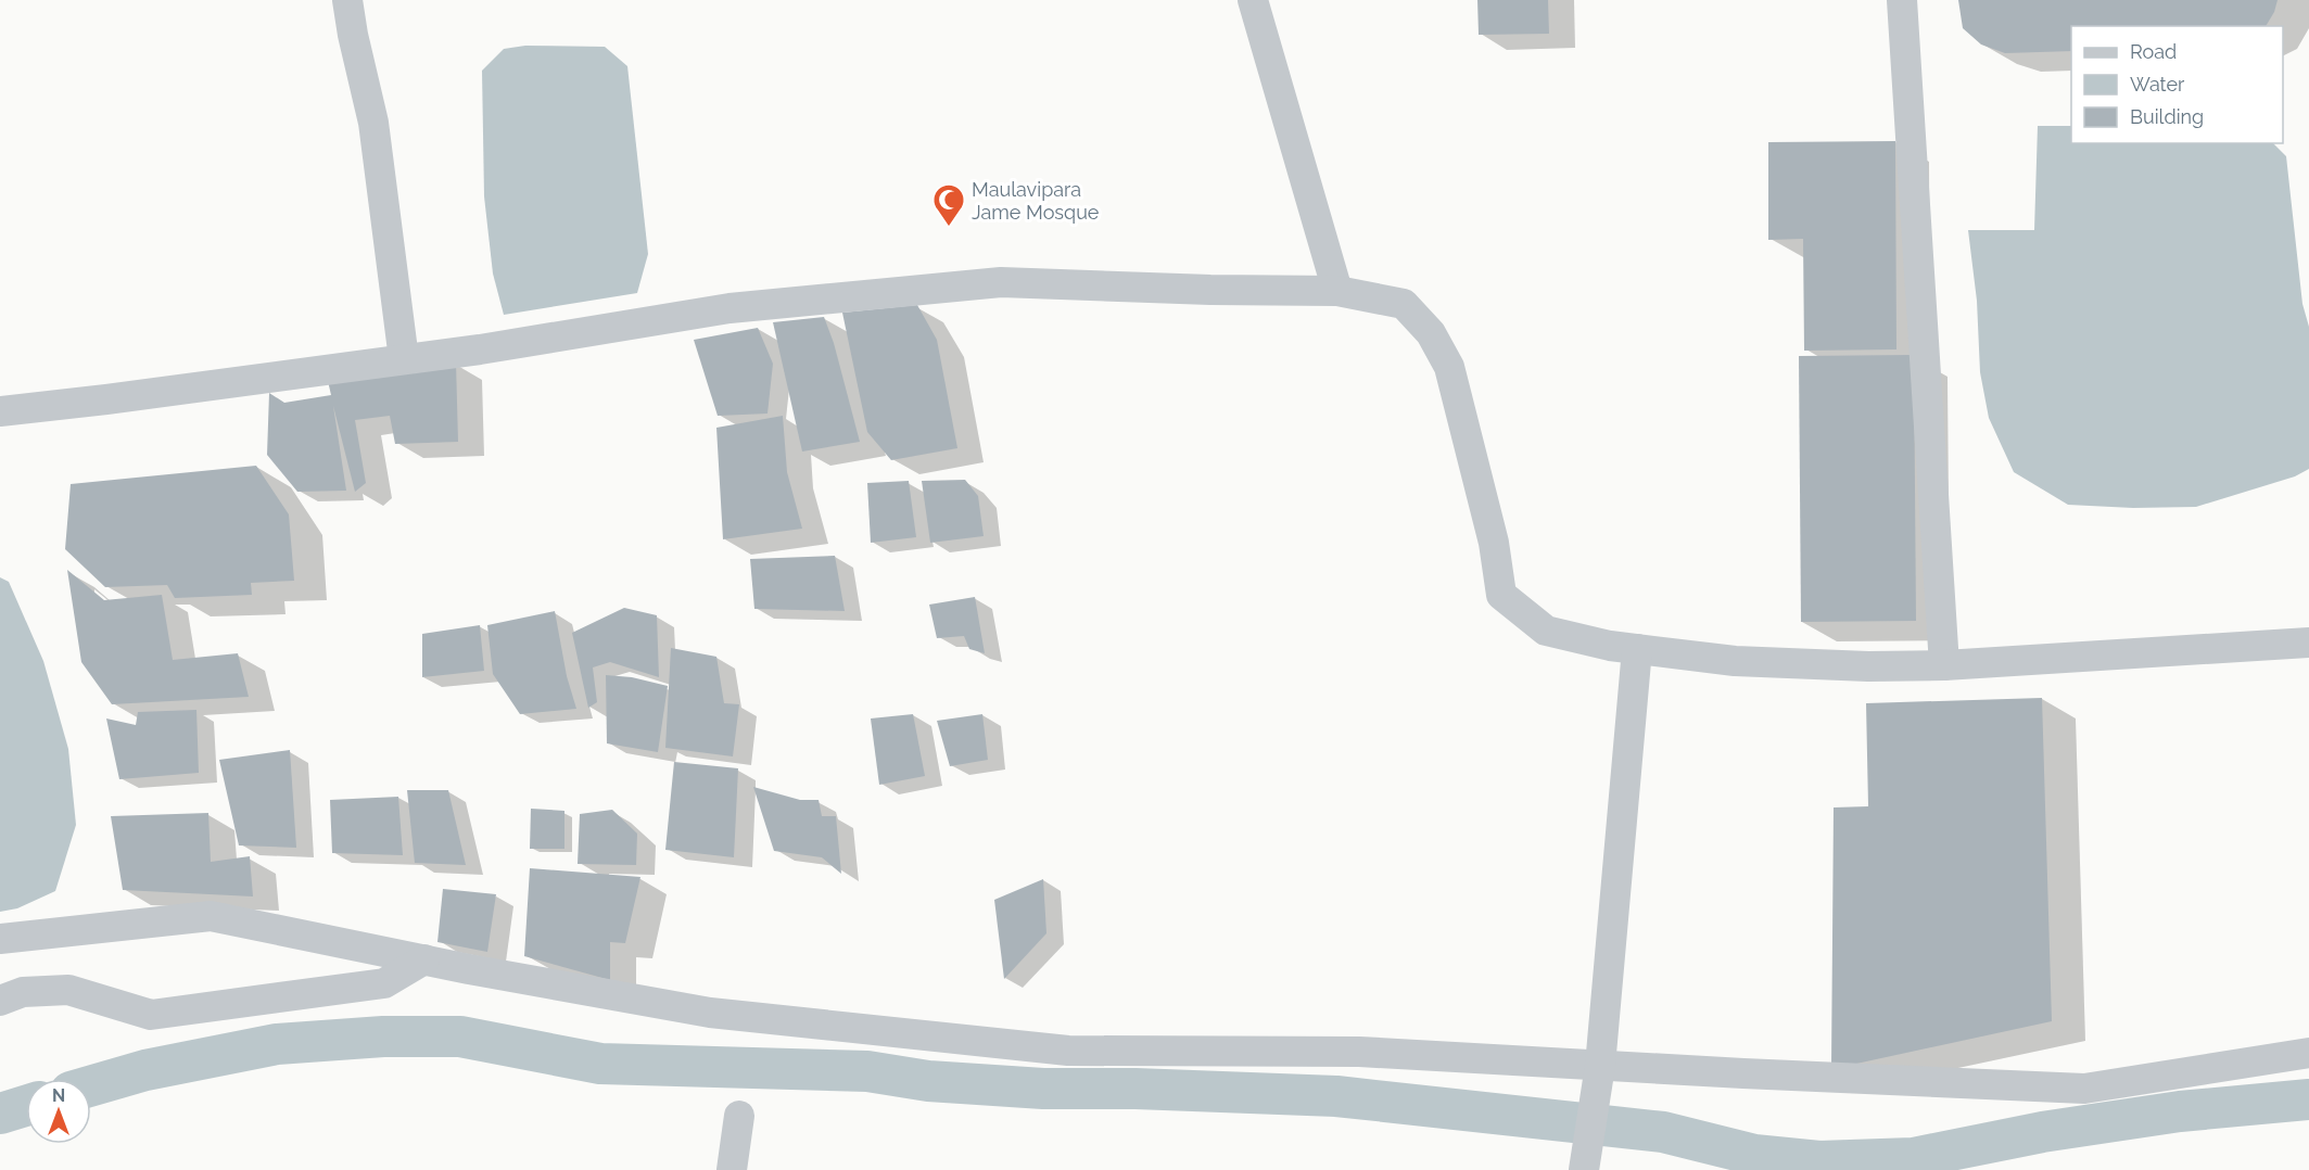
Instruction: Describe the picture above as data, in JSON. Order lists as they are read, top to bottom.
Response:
{
  "places": {
    "mosque": ["Maulavipara Jame Mosque"]
  },
  "legend": ["Road", "Water", "Building"],
  "north": "top"
}
